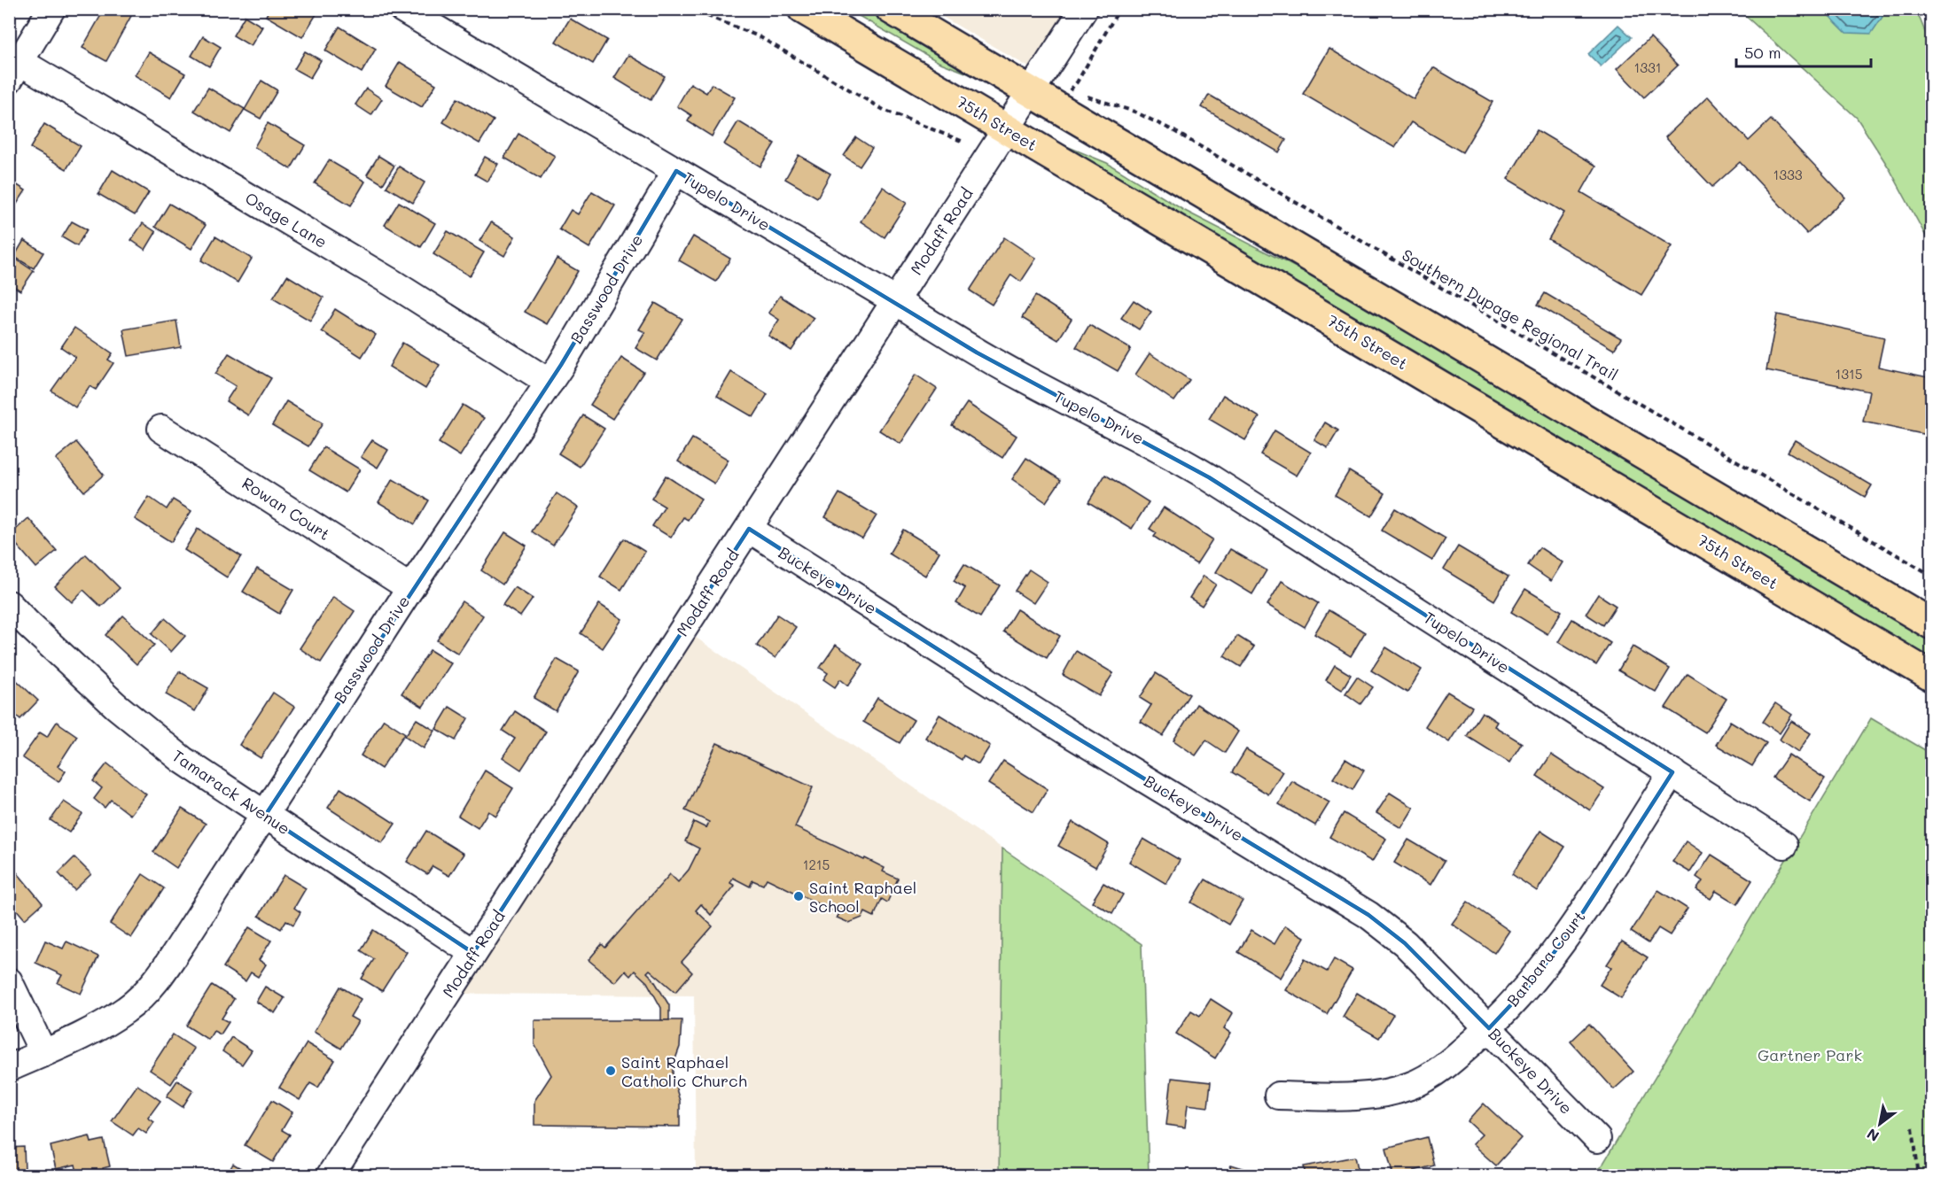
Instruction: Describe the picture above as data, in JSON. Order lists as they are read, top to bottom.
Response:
{
  "streets": {
    "main road": ["75th Street"],
    "street": [
      "Tupelo Drive",
      "Osage Lane",
      "Modaff Road",
      "Basswood Drive",
      "Rowan Court",
      "Buckeye Drive",
      "Tamarack Avenue",
      "Barbara Court"
    ],
    "path": ["Southern Dupage Regional Trail"]
  },
  "crossings": [
    ["75th Street", "Modaff Road"],
    ["Tupelo Drive", "Modaff Road"],
    ["Tupelo Drive", "Basswood Drive"],
    ["Tupelo Drive", "Barbara Court"],
    ["Osage Lane", "Basswood Drive"],
    ["Modaff Road", "Buckeye Drive"],
    ["Modaff Road", "Tamarack Avenue"],
    ["Basswood Drive", "Rowan Court"],
    ["Basswood Drive", "Tamarack Avenue"],
    ["Buckeye Drive", "Barbara Court"]
  ],
  "parks": ["Gartner Park"],
  "places": ["Saint Raphael School", "Saint Raphael Catholic Church"],
  "house_numbers": [
    "1331",
    "1333",
    "1315",
    "1215"
  ],
  "scale_bar": "50 m",
  "north": "bottom left"
}
